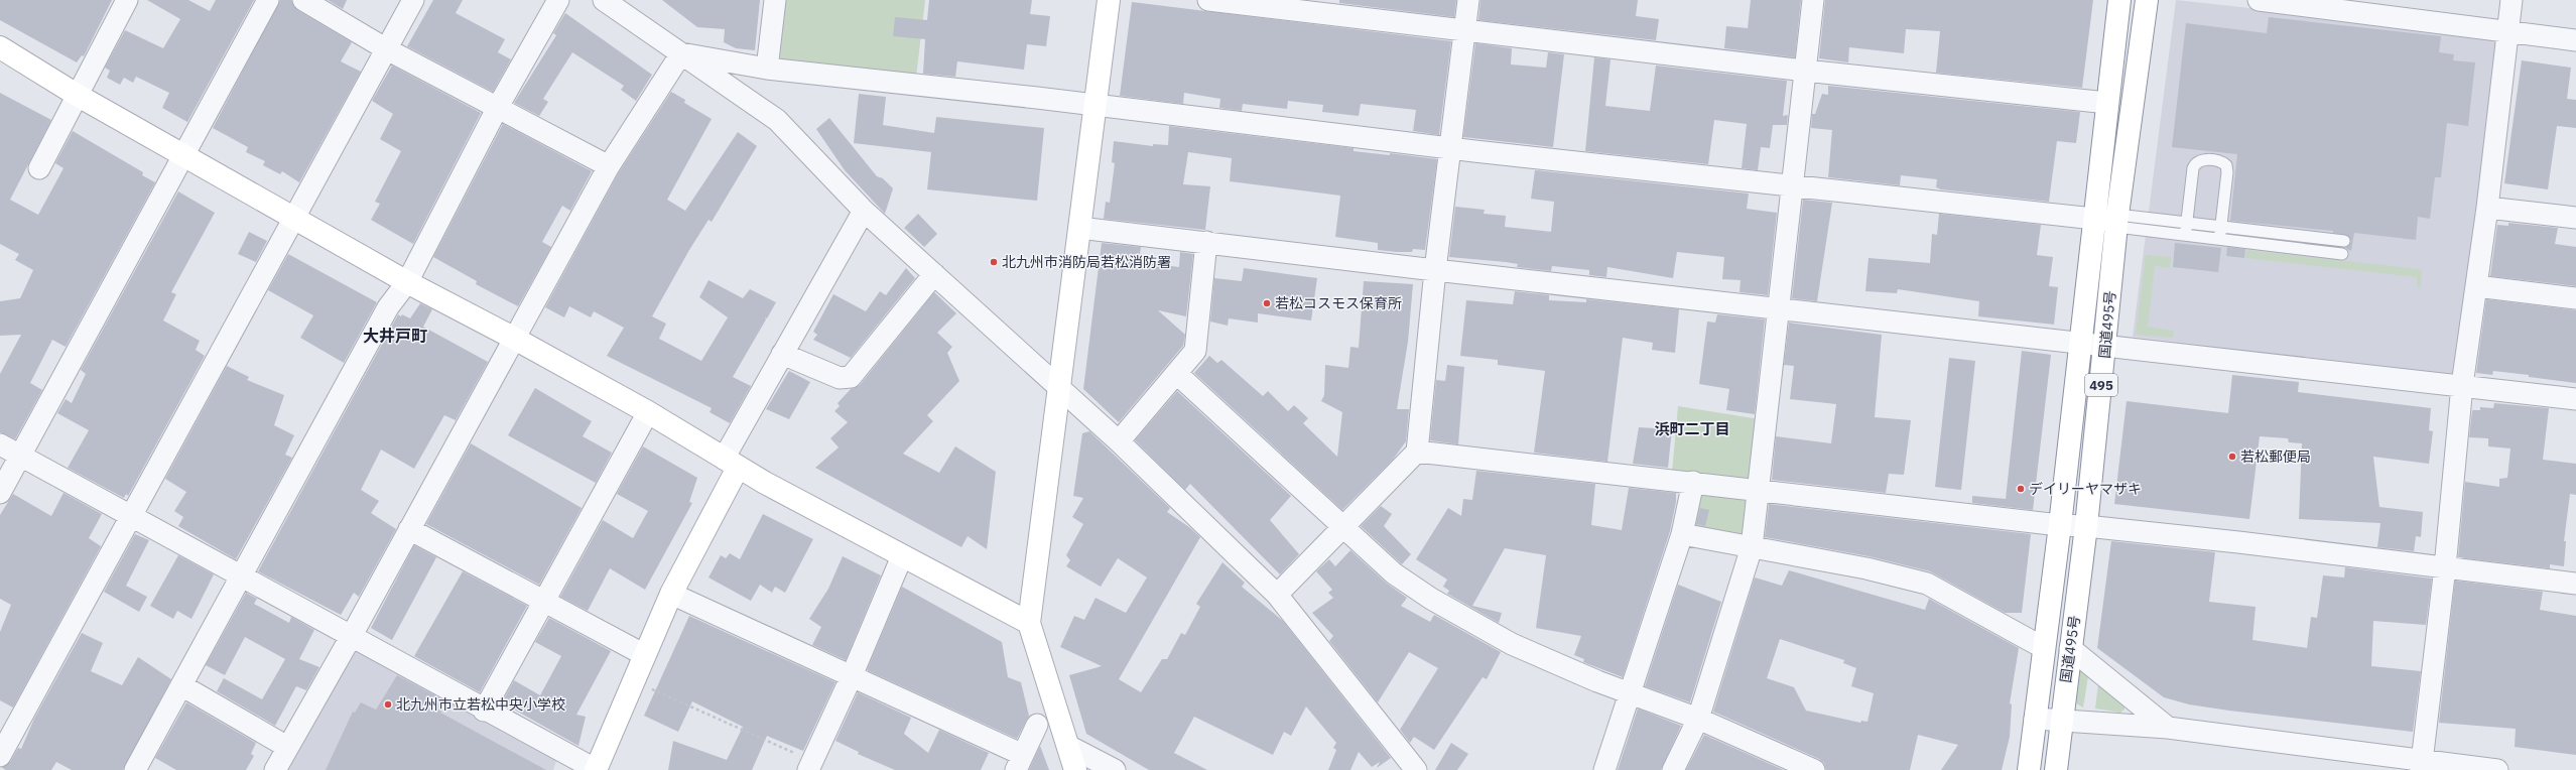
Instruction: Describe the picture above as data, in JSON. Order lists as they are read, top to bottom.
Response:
{
  "streets": {
    "main road": ["国道495号", "495"]
  },
  "districts": ["大井戸町", "浜町二丁目"],
  "places": [
    "北九州市消防局若松消防署",
    "若松コスモス保育所",
    "若松郵便局",
    "デイリーヤマザキ",
    "北九州市立若松中央小学校"
  ]
}
